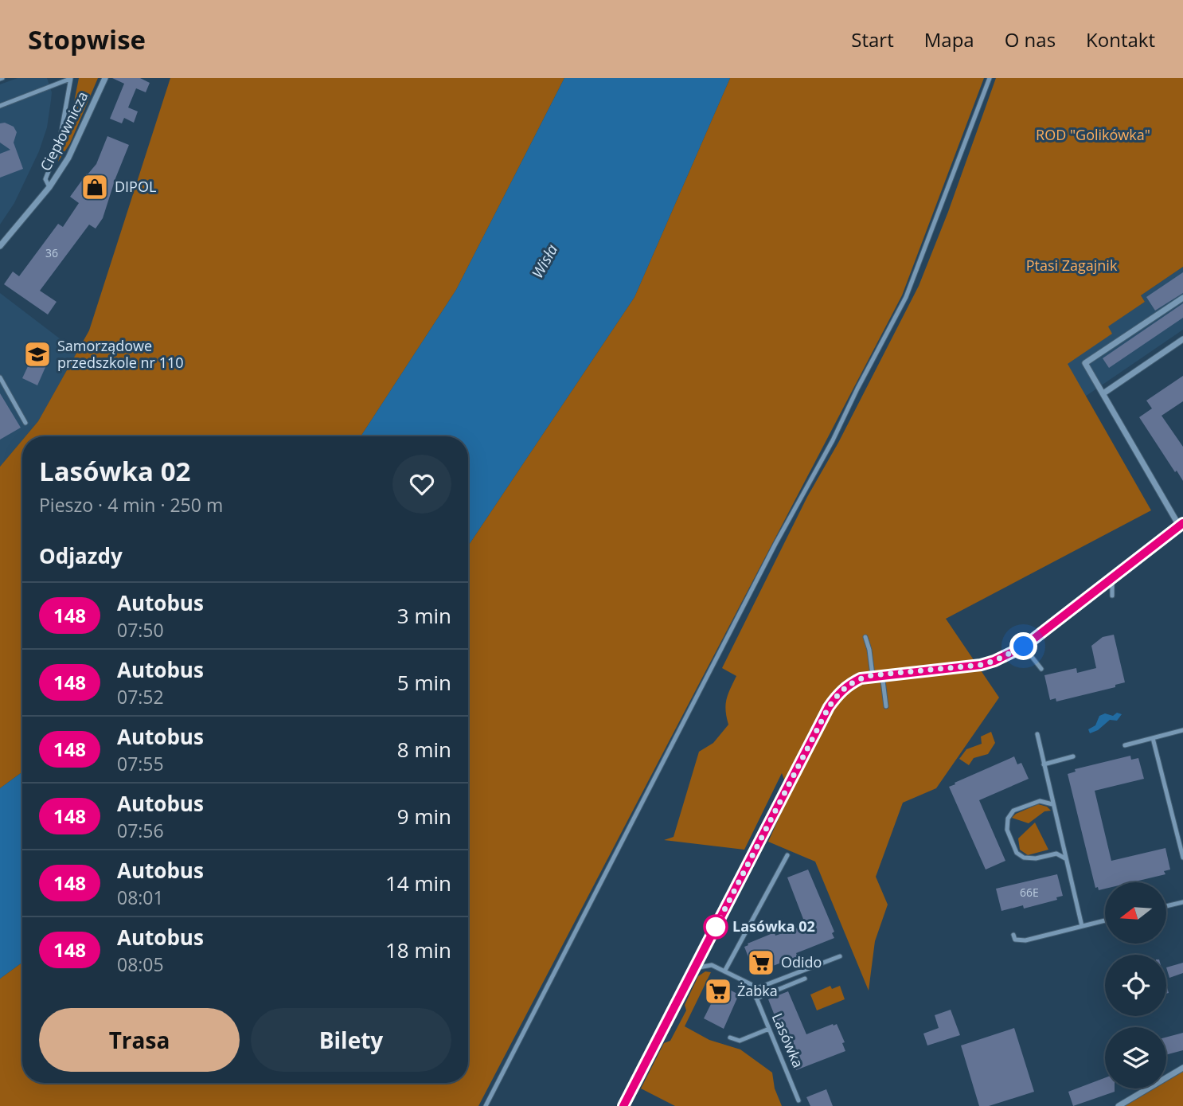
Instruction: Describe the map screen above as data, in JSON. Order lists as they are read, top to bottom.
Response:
{
  "streets": {
    "street": ["Ciepłownicza"],
    "lane": ["Lasówka"]
  },
  "water": ["Wisła"],
  "parks": ["ROD \"Golikówka\"", "Ptasi Zagajnik"],
  "places": {
    "shop": ["DIPOL"],
    "school or university": ["Samorządowe przedszkole nr 110"],
    "other": ["Lasówka 02"],
    "supermarket": ["Odido", "Żabka"]
  },
  "lines": ["bus line 148"],
  "house_numbers": ["36", "66E"],
  "north": "left",
  "page": {
    "header": "Stopwise",
    "nav": [
      "Start",
      "Mapa",
      "O nas",
      "Kontakt"
    ],
    "heading": [
      ["Lasówka 02", "Pieszo · 4 min · 250 m"],
      "Odjazdy"
    ],
    "list": [
      {
        "mark": "148",
        "name": "Autobus",
        "note": "07:50",
        "value": "3 min"
      },
      {
        "mark": "148",
        "name": "Autobus",
        "note": "07:52",
        "value": "5 min"
      },
      {
        "mark": "148",
        "name": "Autobus",
        "note": "07:55",
        "value": "8 min"
      },
      {
        "mark": "148",
        "name": "Autobus",
        "note": "07:56",
        "value": "9 min"
      },
      {
        "mark": "148",
        "name": "Autobus",
        "note": "08:01",
        "value": "14 min"
      },
      {
        "mark": "148",
        "name": "Autobus",
        "note": "08:05",
        "value": "18 min"
      }
    ],
    "buttons": ["Trasa", "Bilety"]
  }
}
